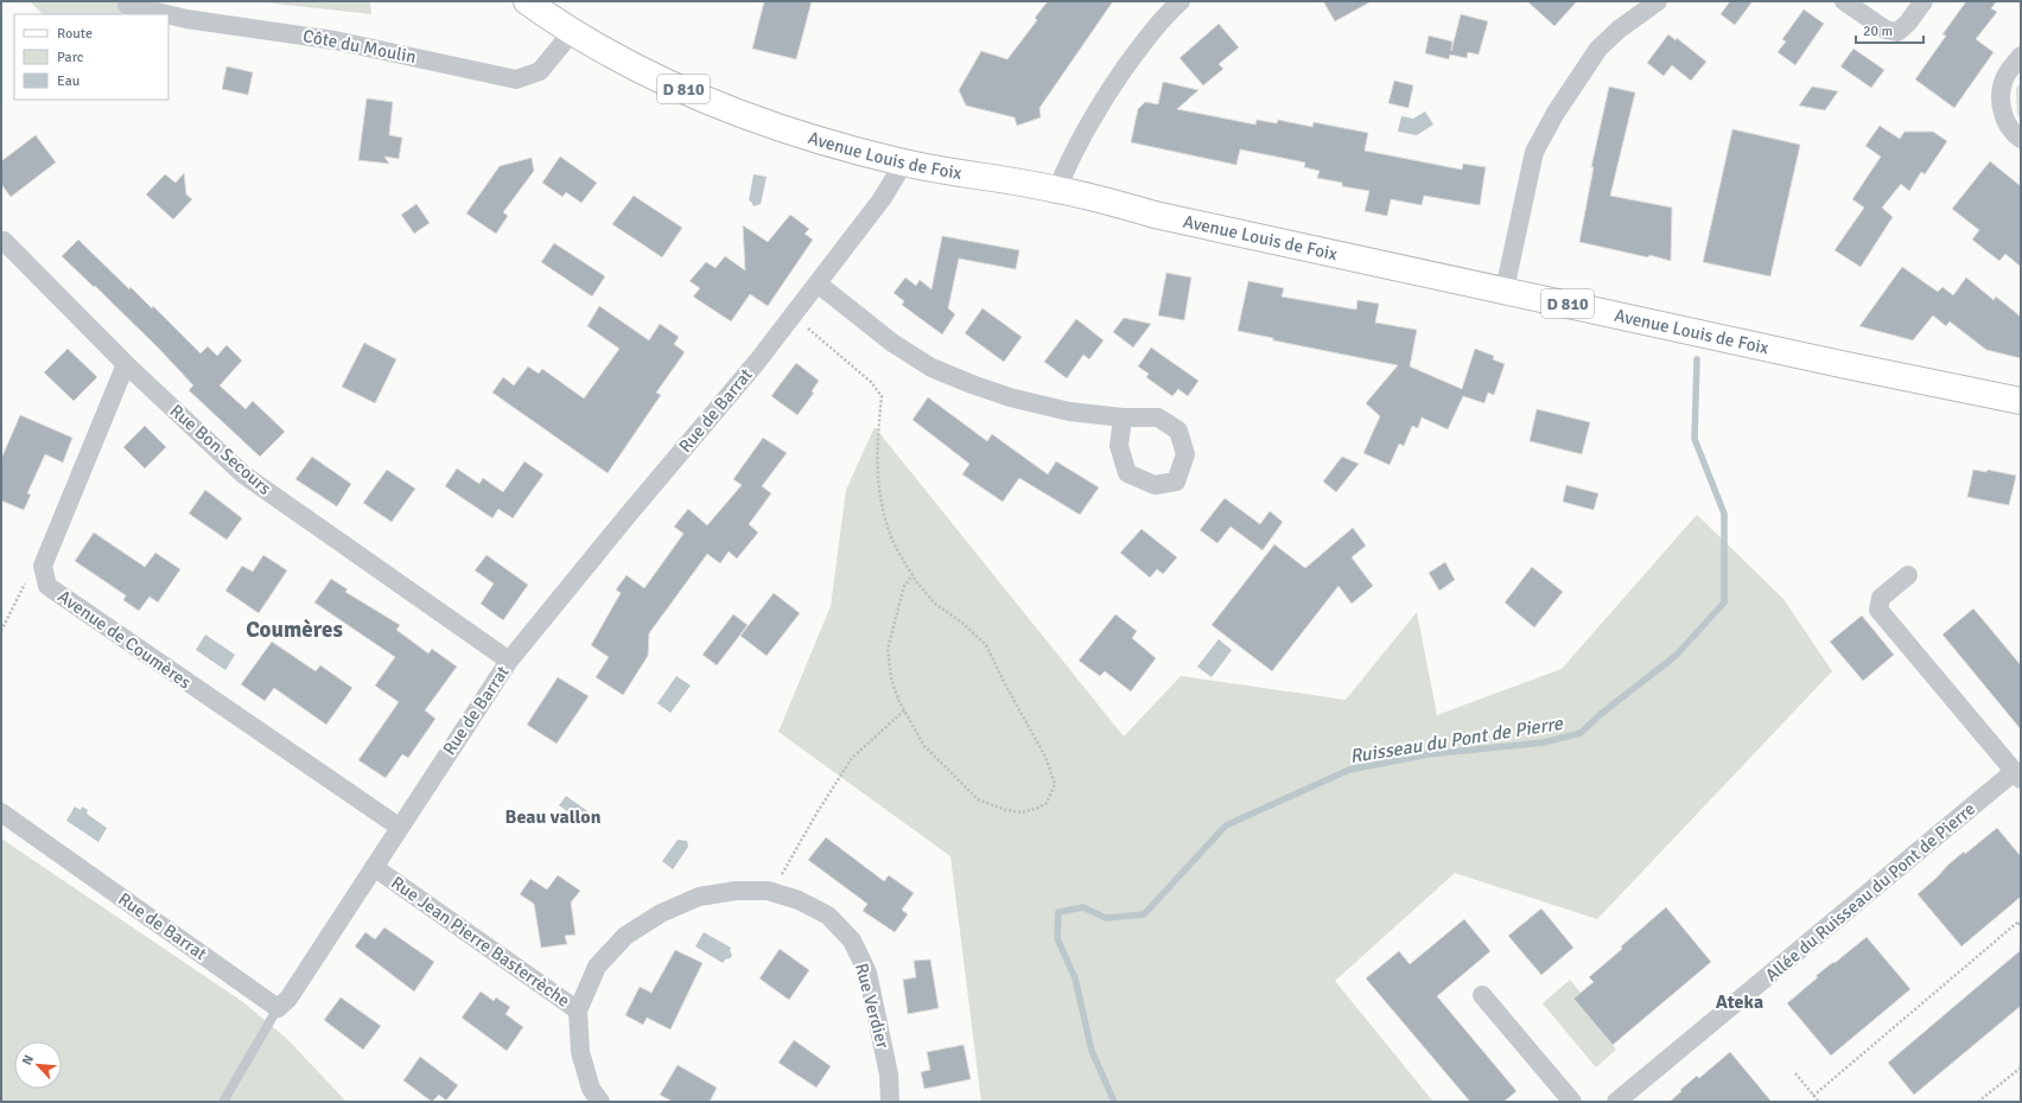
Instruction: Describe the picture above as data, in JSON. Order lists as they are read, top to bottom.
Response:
{
  "streets": {
    "main road": ["D 810", "Avenue Louis de Foix"],
    "street": [
      "Côte du Moulin",
      "Rue de Barrat",
      "Rue Bon Secours",
      "Avenue de Coumères",
      "Allée du Ruisseau du Pont de Pierre",
      "Rue Jean Pierre Basterrèche",
      "Rue Verdier"
    ]
  },
  "crossings": [
    ["Côte du Moulin", "Avenue Louis de Foix"],
    ["Avenue Louis de Foix", "Rue de Barrat"],
    ["Rue de Barrat", "Rue Bon Secours"],
    ["Rue de Barrat", "Avenue de Coumères"],
    ["Rue de Barrat", "Rue Jean Pierre Basterrèche"],
    ["Rue Bon Secours", "Avenue de Coumères"],
    ["Rue Jean Pierre Basterrèche", "Rue Verdier"]
  ],
  "districts": ["Coumères", "Beau vallon", "Ateka"],
  "water": ["Ruisseau du Pont de Pierre"],
  "legend": ["Route", "Parc", "Eau"],
  "scale_bar": "20 m",
  "north": "top left"
}
